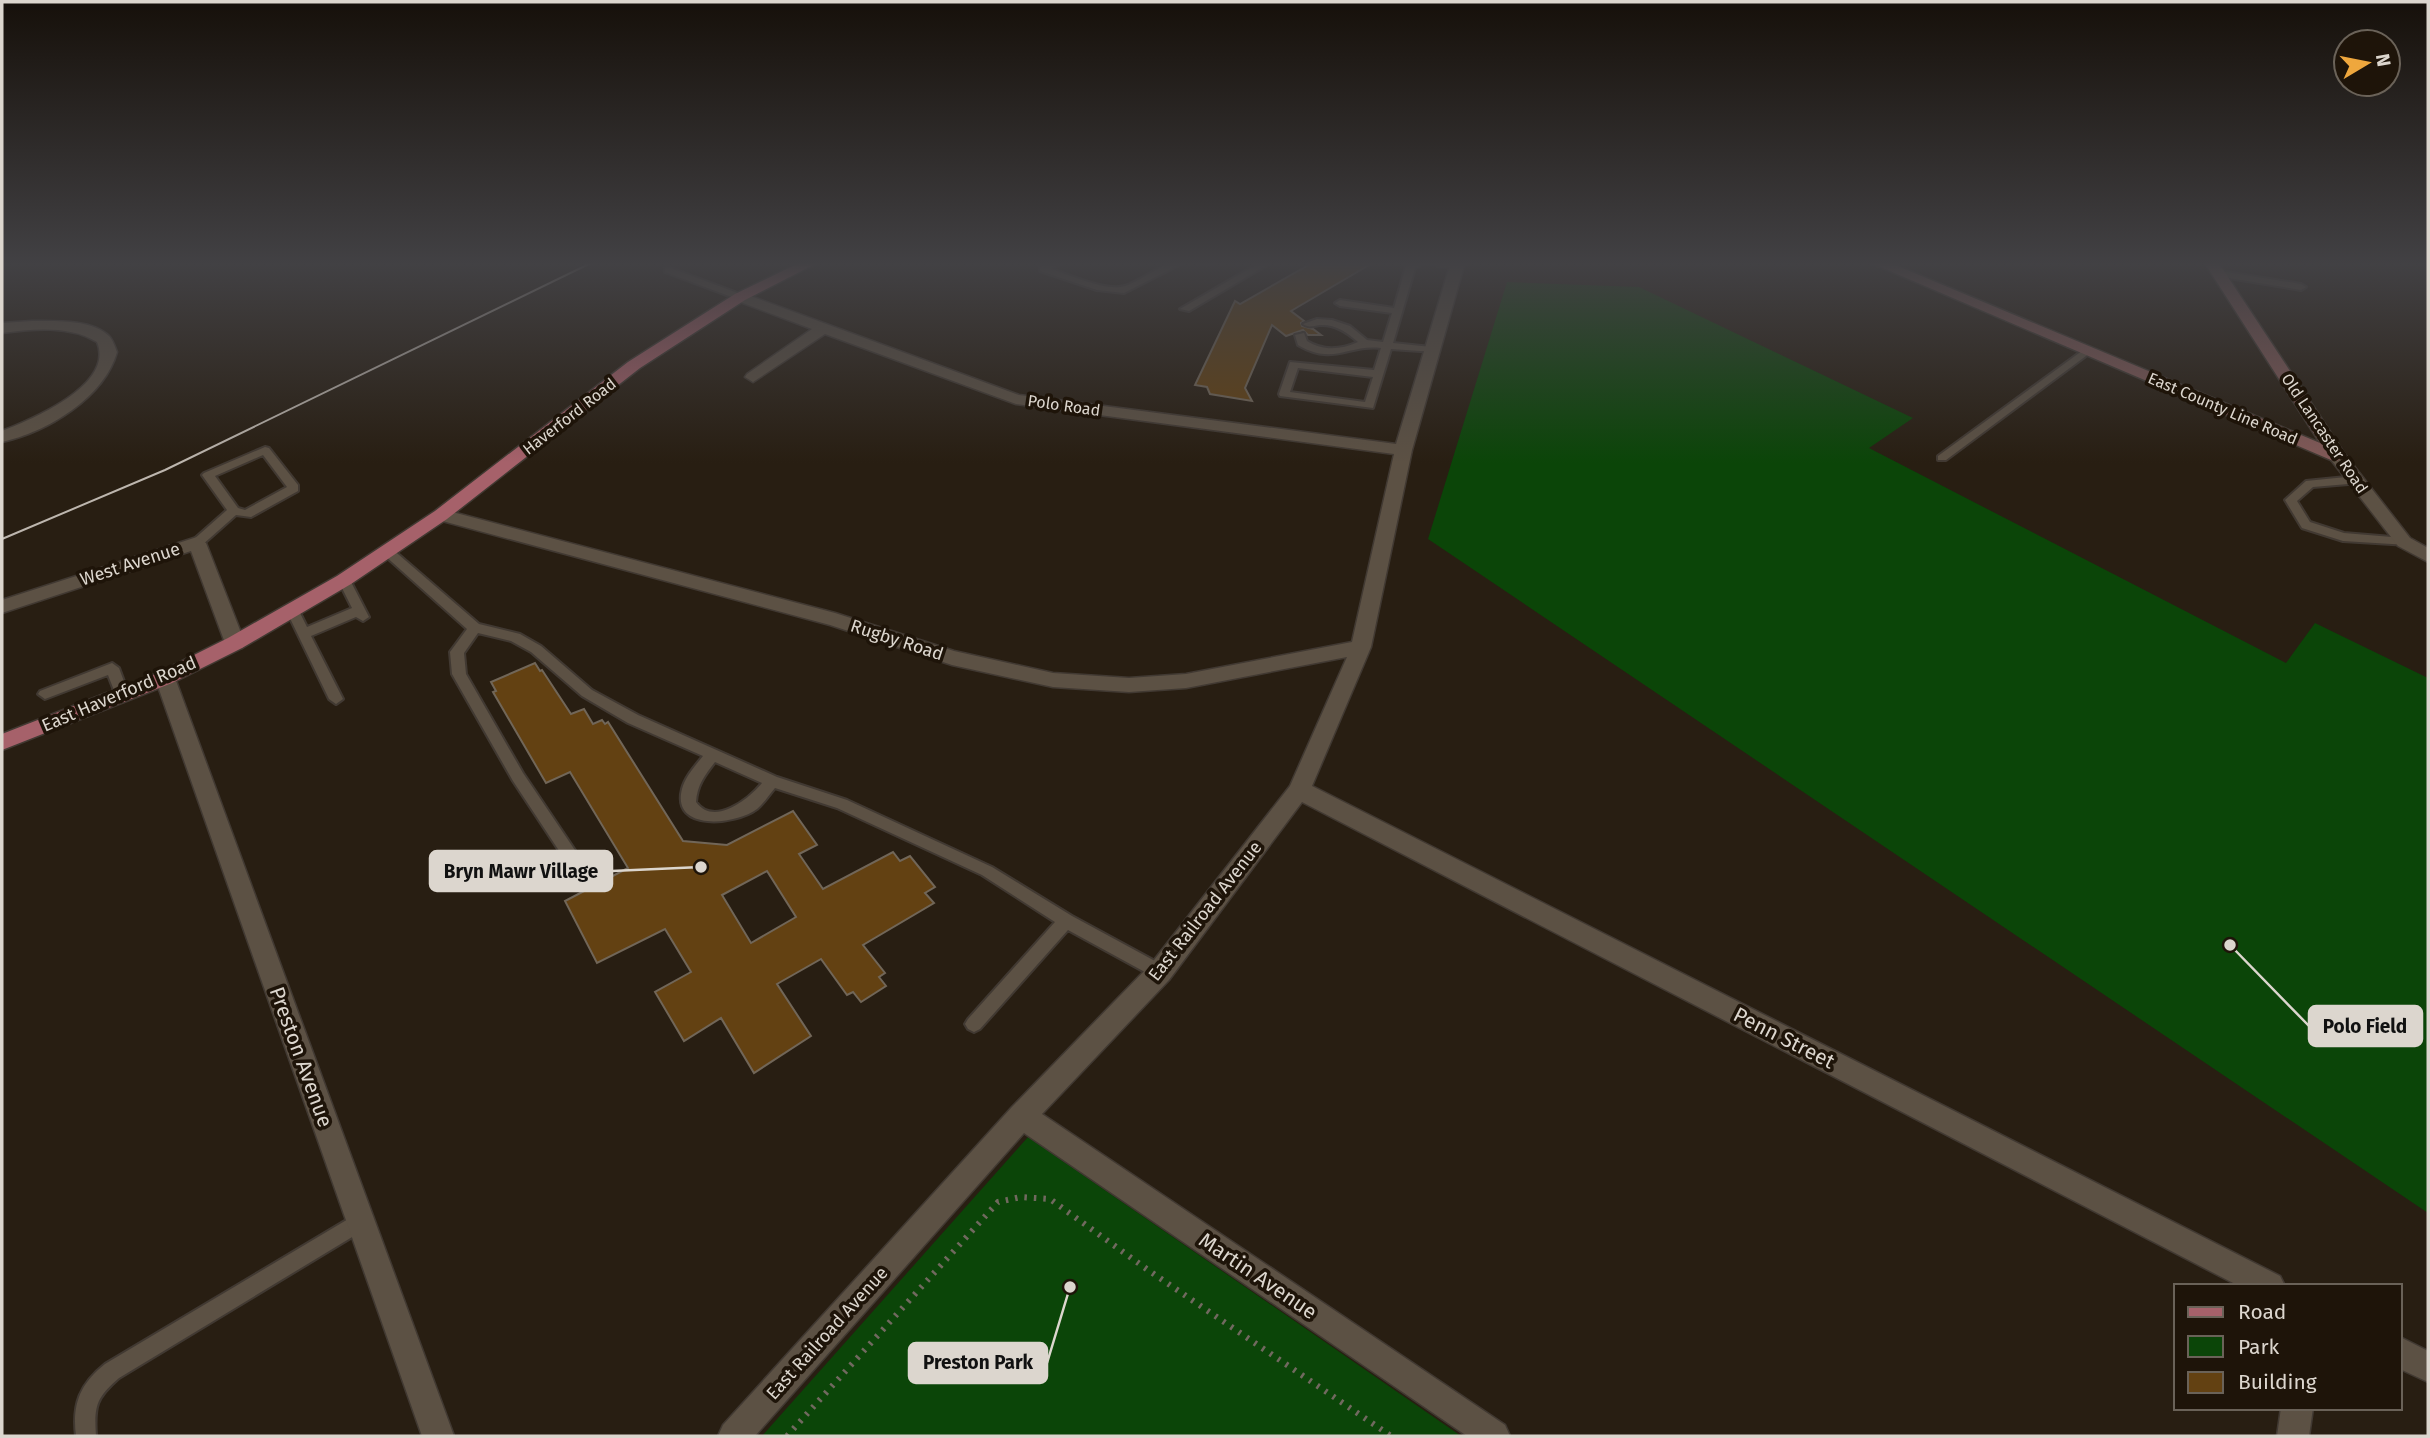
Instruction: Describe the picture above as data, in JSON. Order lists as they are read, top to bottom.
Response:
{
  "streets": {
    "main road": ["Haverford Road", "East Haverford Road"],
    "street": [
      "Polo Road",
      "East County Line Road",
      "Old Lancaster Road",
      "West Avenue",
      "Rugby Road",
      "East Railroad Avenue",
      "Penn Street",
      "Preston Avenue",
      "Martin Avenue"
    ]
  },
  "crossings": [
    ["Polo Road", "East Railroad Avenue"],
    ["East County Line Road", "Old Lancaster Road"],
    ["Haverford Road", "Rugby Road"],
    ["Haverford Road", "East Haverford Road"],
    ["West Avenue", "East Haverford Road"],
    ["Rugby Road", "East Railroad Avenue"],
    ["East Haverford Road", "Preston Avenue"],
    ["East Railroad Avenue", "Penn Street"],
    ["East Railroad Avenue", "Martin Avenue"]
  ],
  "places": ["Bryn Mawr Village", "Polo Field", "Preston Park"],
  "legend": ["Road", "Park", "Building"],
  "north": "right"
}
